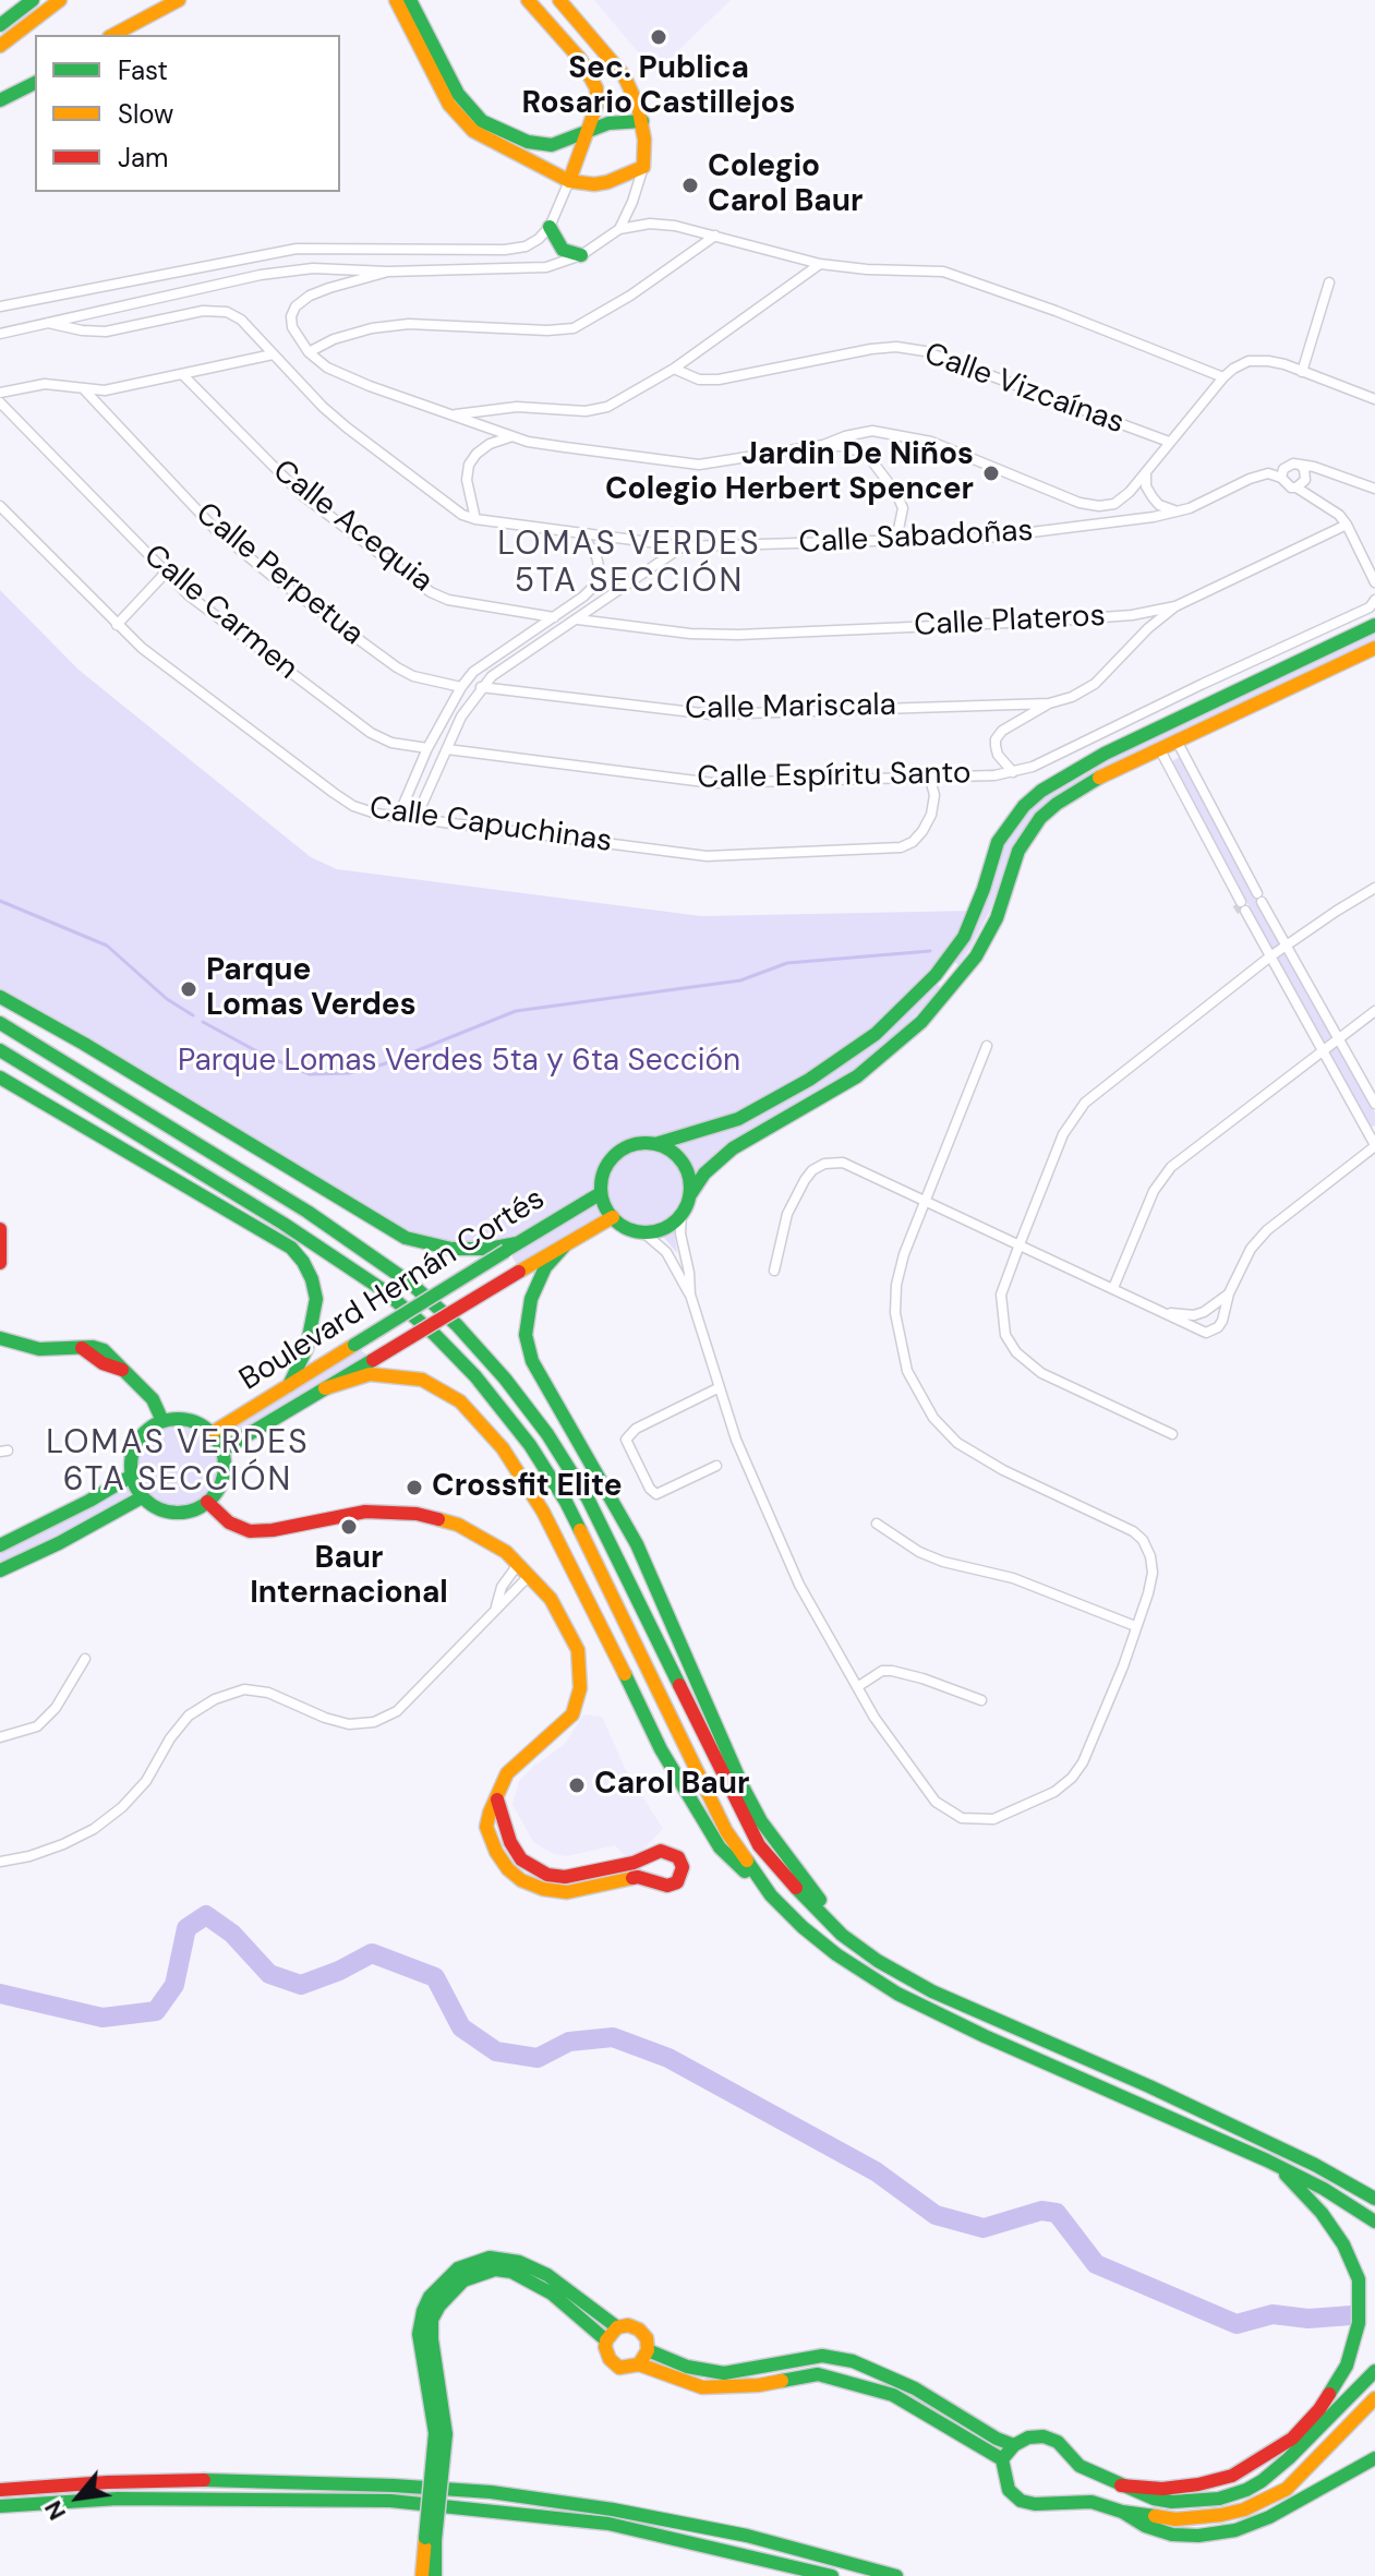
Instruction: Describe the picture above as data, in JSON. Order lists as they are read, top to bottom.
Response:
{
  "streets": {
    "main road": ["Boulevard Hernán Cortés"],
    "street": [
      "Calle Vizcaínas",
      "Calle Acequia",
      "Calle Sabadoñas",
      "Calle Perpetua",
      "Calle Carmen",
      "Calle Plateros",
      "Calle Mariscala",
      "Calle Espíritu Santo",
      "Calle Capuchinas"
    ]
  },
  "crossings": [
    ["Calle Plateros", "Calle Mariscala"],
    ["Calle Plateros", "Calle Espíritu Santo"],
    ["Calle Espíritu Santo", "Calle Capuchinas"]
  ],
  "districts": ["LOMAS VERDES 5TA SECCIÓN", "LOMAS VERDES 6TA SECCIÓN"],
  "parks": ["Parque Lomas Verdes 5ta y 6ta Sección"],
  "places": [
    "Sec. Publica Rosario Castillejos",
    "Colegio Carol Baur",
    "Jardin De Niños Colegio Herbert Spencer",
    "Parque Lomas Verdes",
    "Crossfit Elite",
    "Baur Internacional",
    "Carol Baur"
  ],
  "legend": ["Fast", "Slow", "Jam"],
  "north": "bottom left"
}
